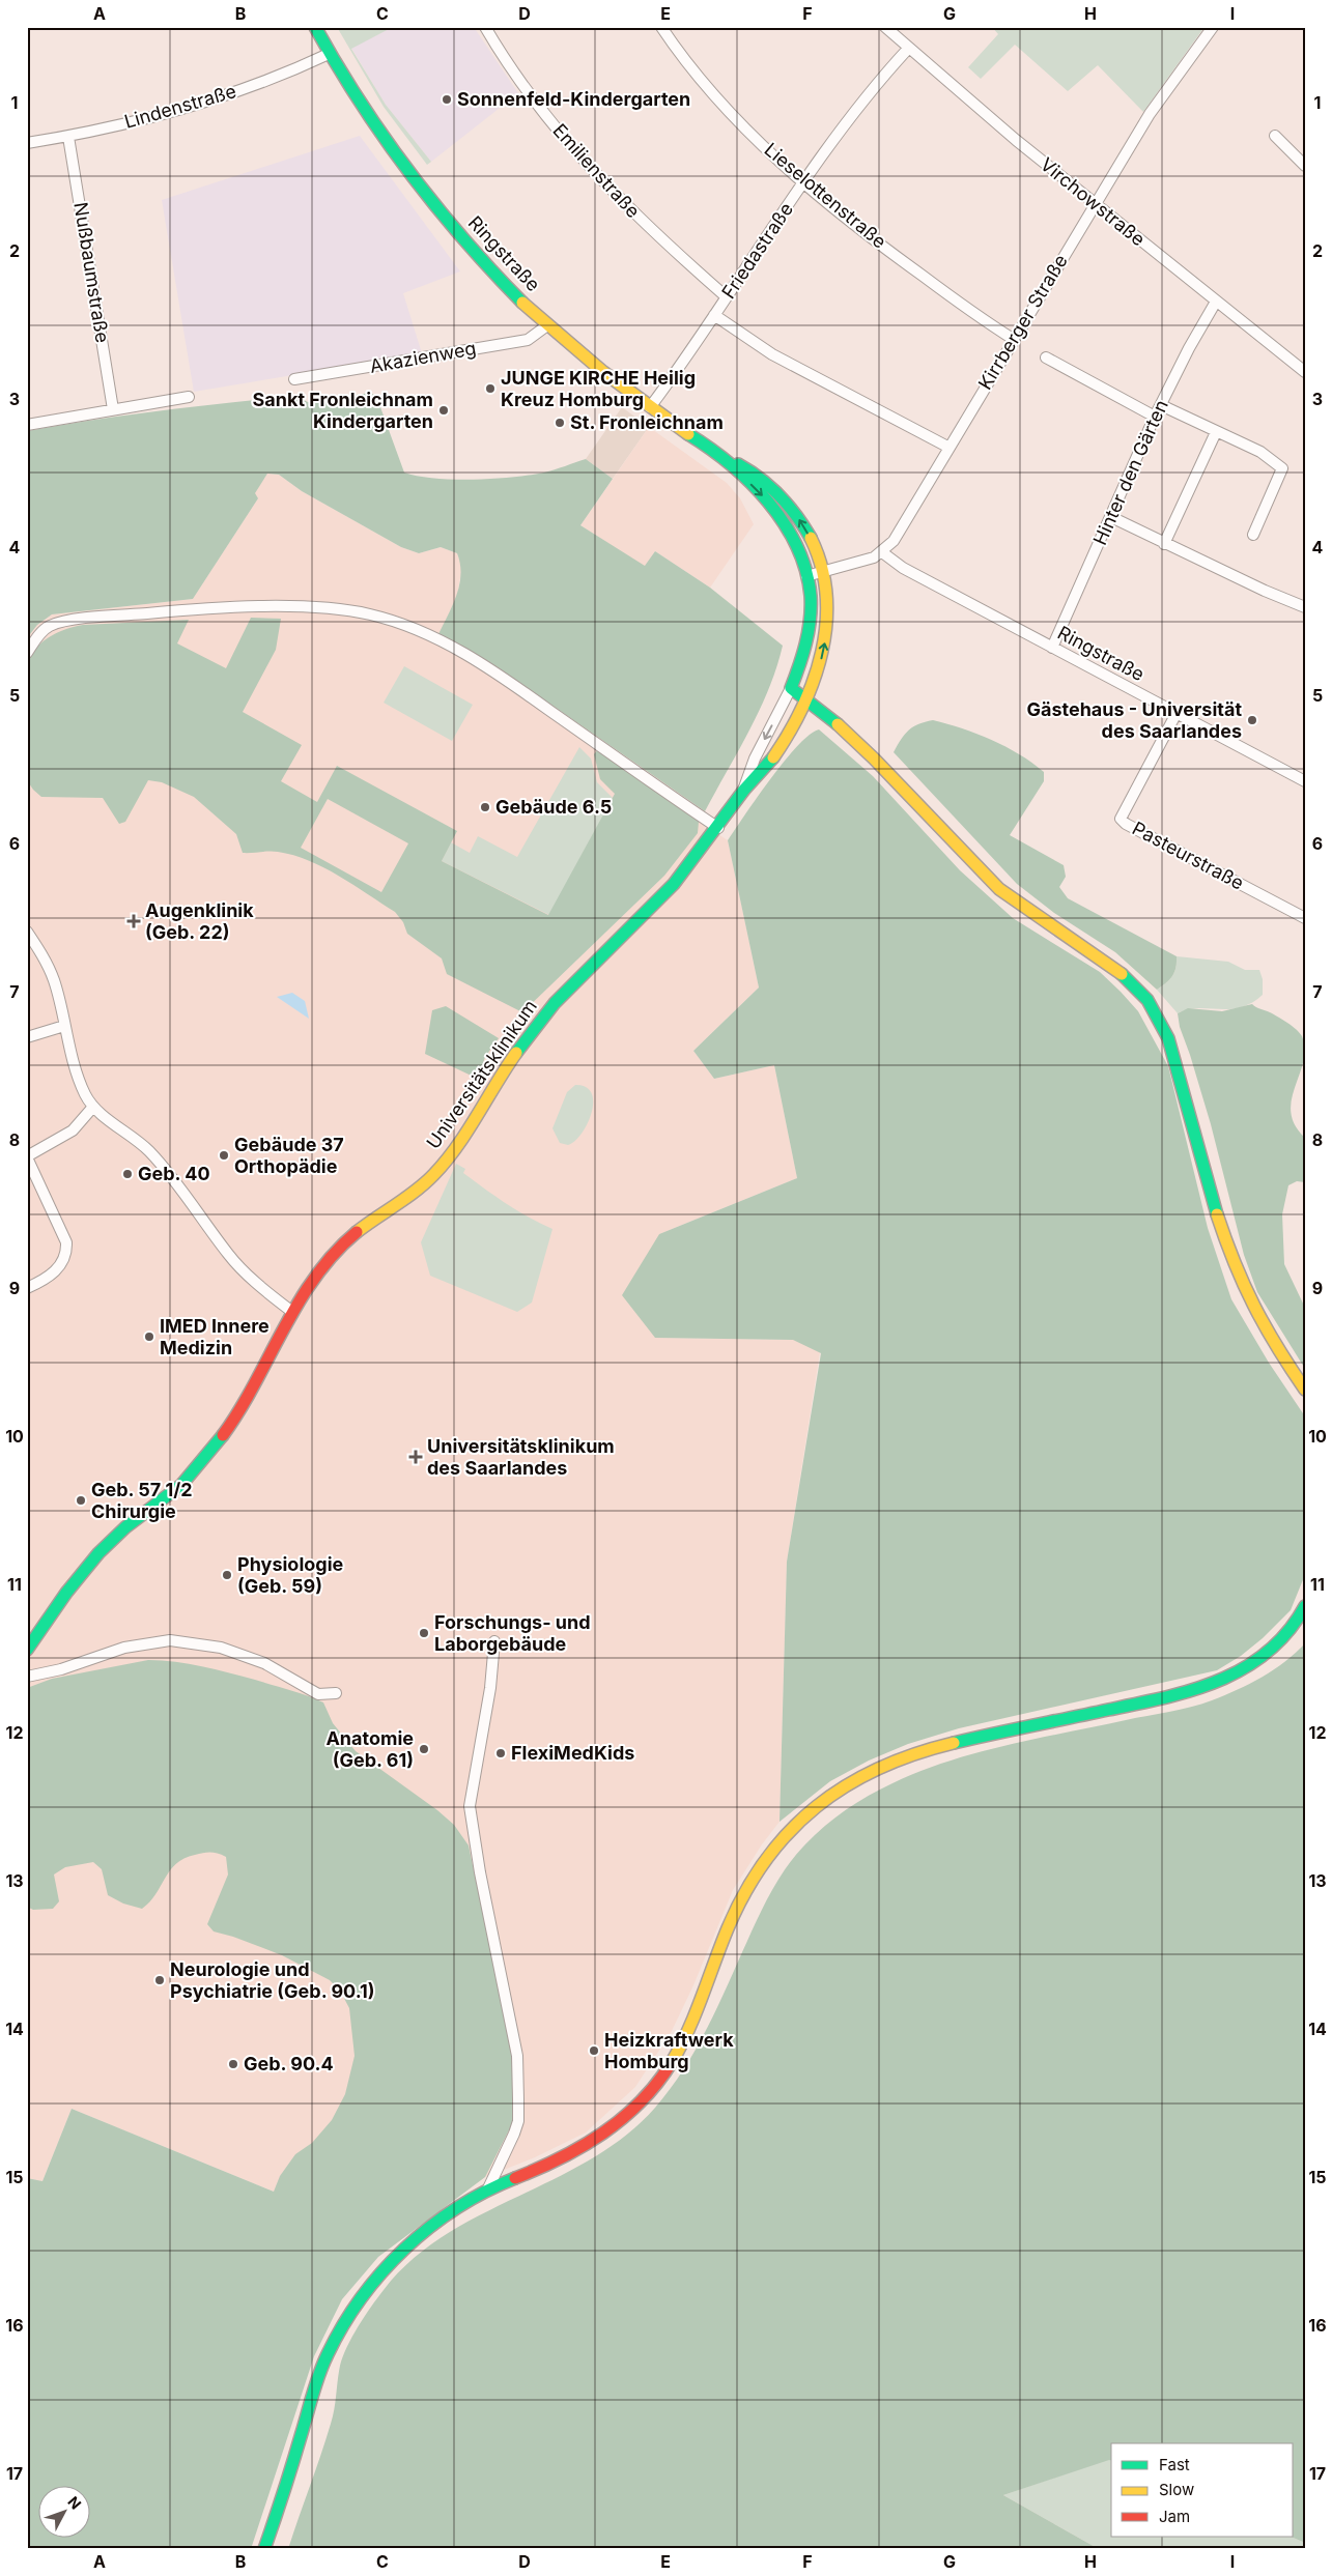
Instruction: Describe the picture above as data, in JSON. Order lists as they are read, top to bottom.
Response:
{
  "streets": {
    "street": [
      "Lindenstraße",
      "Emilienstraße",
      "Lieselottenstraße",
      "Virchowstraße",
      "Friedastraße",
      "Ringstraße",
      "Nußbaumstraße",
      "Kirrberger Straße",
      "Akazienweg",
      "Hinter den Gärten",
      "Pasteurstraße",
      "Universitätsklinikum"
    ]
  },
  "crossings": [
    ["Lindenstraße", "Ringstraße"],
    ["Lindenstraße", "Nußbaumstraße"],
    ["Emilienstraße", "Friedastraße"],
    ["Lieselottenstraße", "Friedastraße"],
    ["Lieselottenstraße", "Kirrberger Straße"],
    ["Virchowstraße", "Friedastraße"],
    ["Virchowstraße", "Kirrberger Straße"],
    ["Virchowstraße", "Hinter den Gärten"],
    ["Friedastraße", "Ringstraße"],
    ["Ringstraße", "Kirrberger Straße"],
    ["Ringstraße", "Akazienweg"],
    ["Ringstraße", "Hinter den Gärten"],
    ["Ringstraße", "Pasteurstraße"],
    ["Ringstraße", "Universitätsklinikum"]
  ],
  "places": {
    "other": [
      "Sonnenfeld-Kindergarten",
      "JUNGE KIRCHE Heilig Kreuz Homburg",
      "Sankt Fronleichnam Kindergarten",
      "St. Fronleichnam",
      "Gästehaus - Universität des Saarlandes",
      "Gebäude 6.5",
      "Gebäude 37 Orthopädie",
      "Geb. 40",
      "IMED Innere Medizin",
      "Geb. 57 1/2 Chirurgie",
      "Physiologie (Geb. 59)",
      "Forschungs- und Laborgebäude",
      "Anatomie (Geb. 61)",
      "FlexiMedKids",
      "Neurologie und Psychiatrie (Geb. 90.1)",
      "Heizkraftwerk Homburg",
      "Geb. 90.4"
    ],
    "health": ["Augenklinik (Geb. 22)", "Universitätsklinikum des Saarlandes"]
  },
  "legend": ["Fast", "Slow", "Jam"],
  "north": "top right",
  "grid": {
    "columns": [
      "A",
      "B",
      "C",
      "D",
      "E",
      "F",
      "G",
      "H",
      "I"
    ],
    "rows": [
      "1",
      "2",
      "3",
      "4",
      "5",
      "6",
      "7",
      "8",
      "9",
      "10",
      "11",
      "12",
      "13",
      "14",
      "15",
      "16",
      "17"
    ]
  }
}
